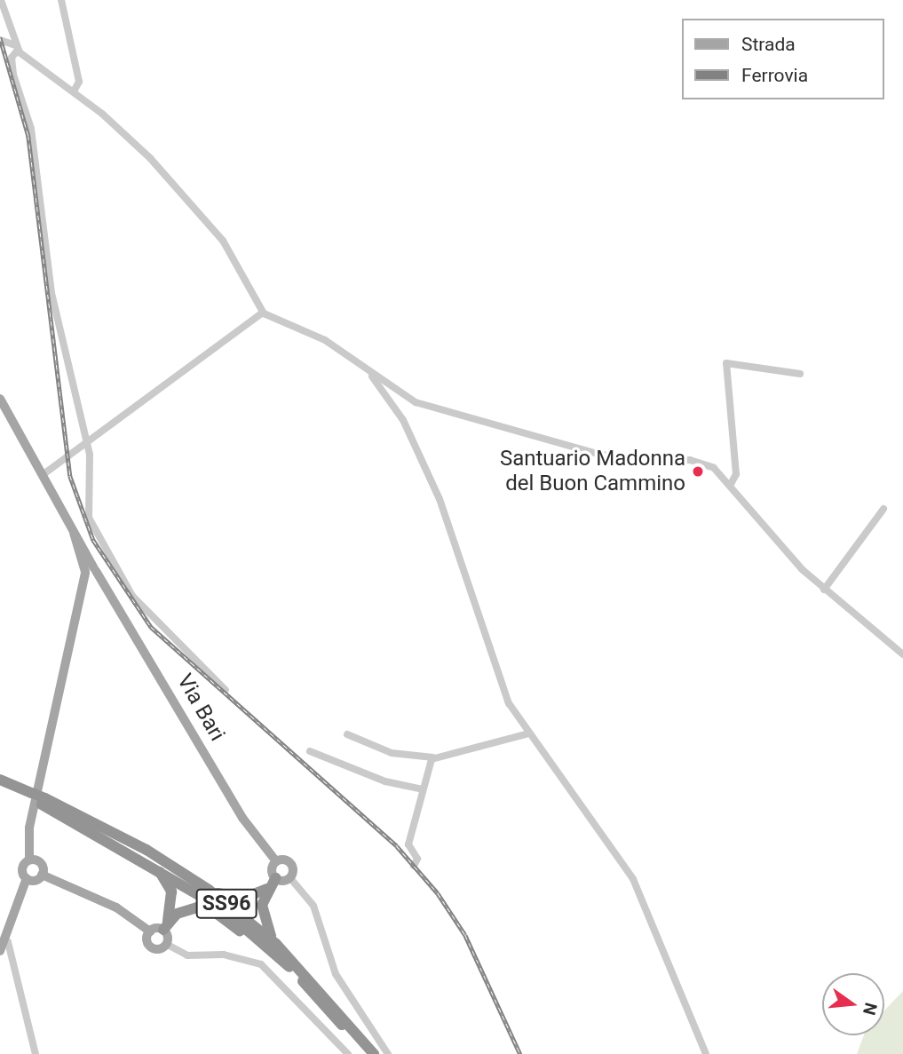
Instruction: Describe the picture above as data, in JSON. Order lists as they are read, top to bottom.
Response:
{
  "streets": {
    "highway": ["SS96"],
    "main road": ["Via Bari"]
  },
  "places": ["Santuario Madonna del Buon Cammino"],
  "legend": ["Strada", "Ferrovia"],
  "north": "right"
}
